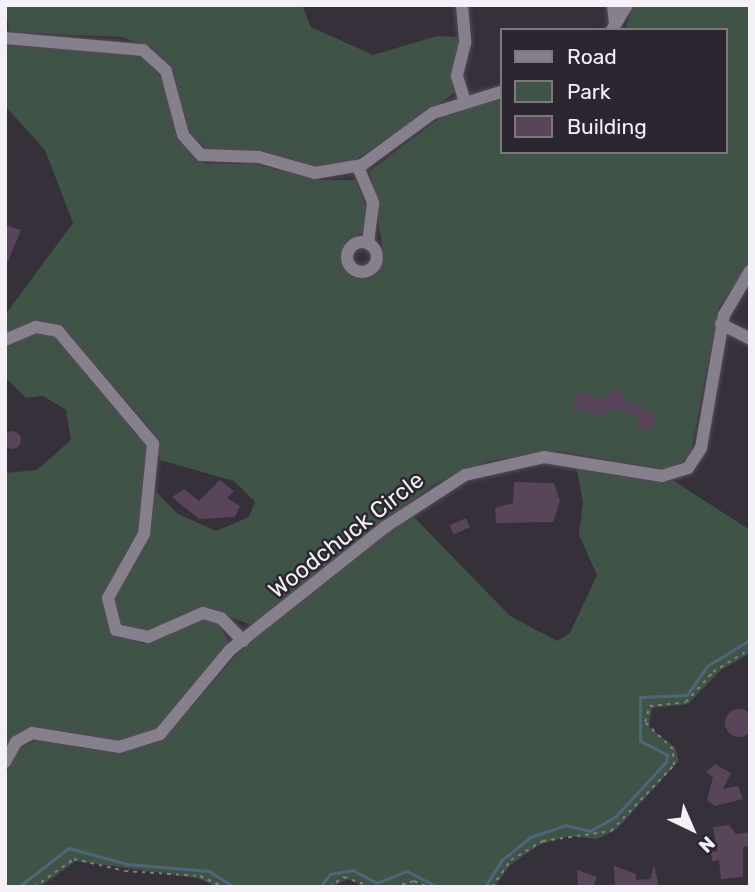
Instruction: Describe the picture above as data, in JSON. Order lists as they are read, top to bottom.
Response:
{
  "streets": {
    "street": ["Woodchuck Circle"]
  },
  "legend": ["Road", "Park", "Building"],
  "north": "bottom right"
}
